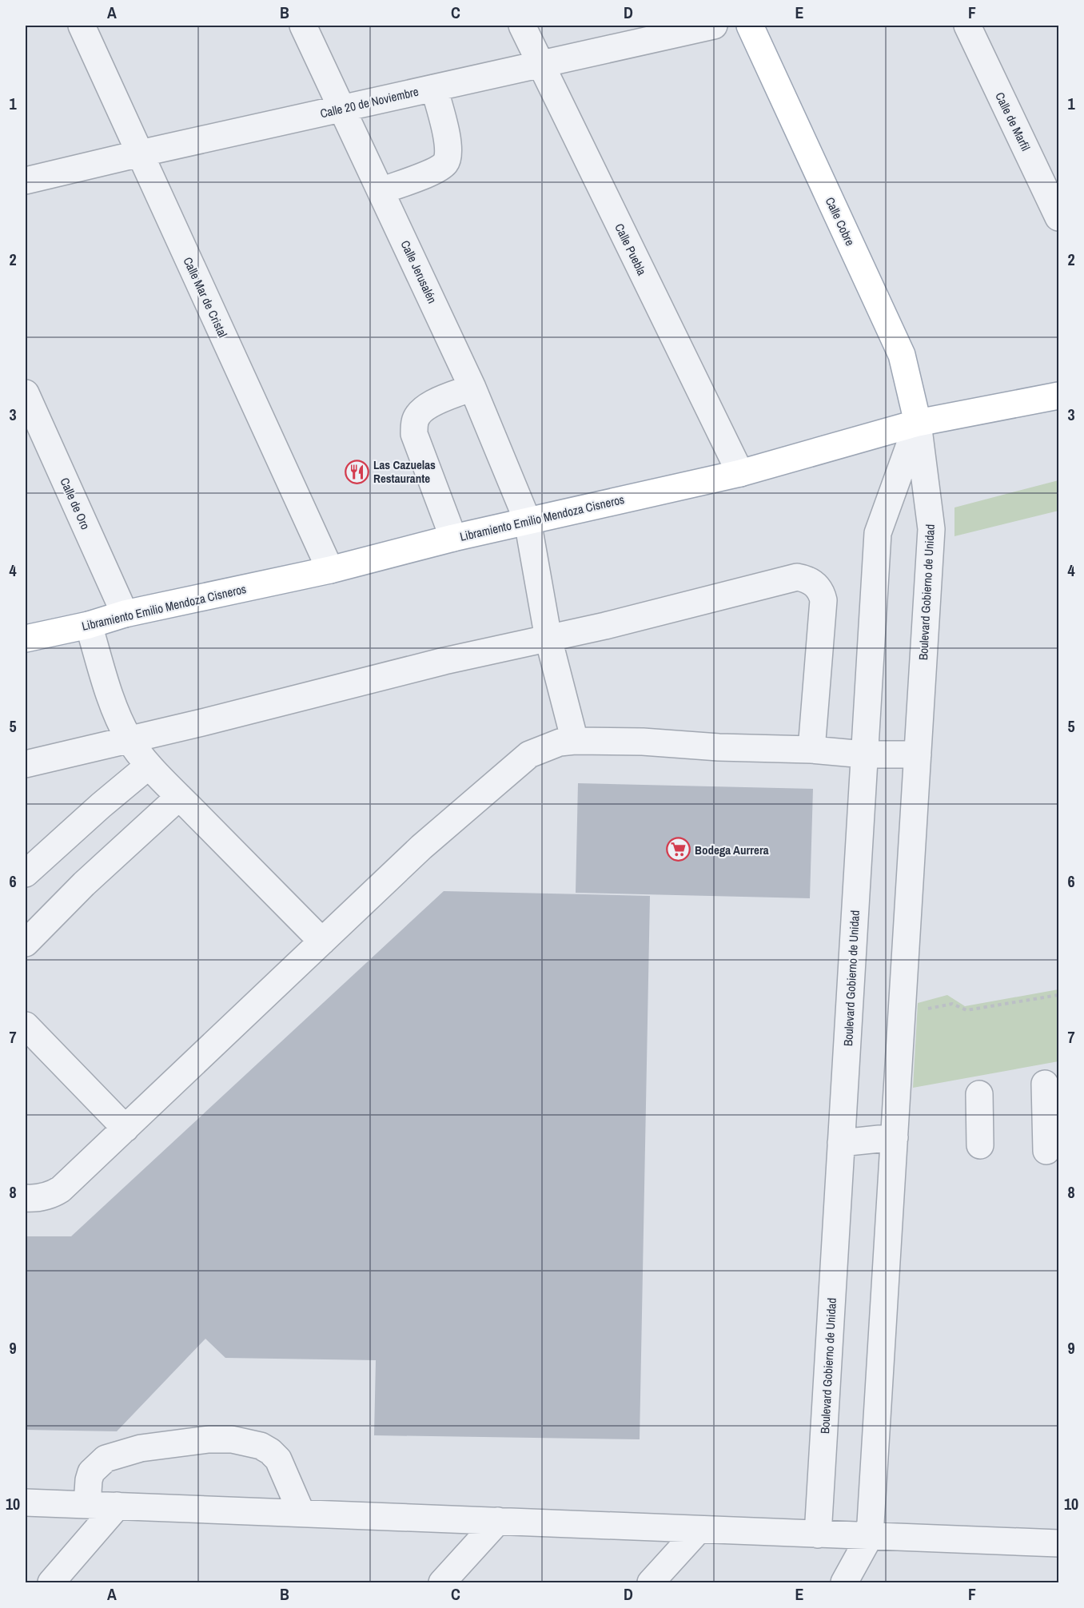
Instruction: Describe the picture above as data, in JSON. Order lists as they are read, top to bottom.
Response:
{
  "streets": {
    "main road": ["Calle Cobre", "Libramiento Emilio Mendoza Cisneros"],
    "street": [
      "Calle 20 de Noviembre",
      "Calle de Marfil",
      "Calle Puebla",
      "Calle Jerusalén",
      "Calle Mar de Cristal",
      "Calle de Oro",
      "Boulevard Gobierno de Unidad"
    ]
  },
  "crossings": [
    ["Calle 20 de Noviembre", "Calle Puebla"],
    ["Calle 20 de Noviembre", "Calle Jerusalén"],
    ["Calle 20 de Noviembre", "Calle Mar de Cristal"],
    ["Calle Cobre", "Libramiento Emilio Mendoza Cisneros"],
    ["Calle Cobre", "Boulevard Gobierno de Unidad"],
    ["Calle Puebla", "Libramiento Emilio Mendoza Cisneros"],
    ["Calle Jerusalén", "Libramiento Emilio Mendoza Cisneros"],
    ["Calle Mar de Cristal", "Libramiento Emilio Mendoza Cisneros"],
    ["Calle de Oro", "Libramiento Emilio Mendoza Cisneros"],
    ["Libramiento Emilio Mendoza Cisneros", "Boulevard Gobierno de Unidad"]
  ],
  "places": {
    "restaurant": ["Las Cazuelas Restaurante"],
    "supermarket": ["Bodega Aurrera"]
  },
  "grid": {
    "columns": [
      "A",
      "B",
      "C",
      "D",
      "E",
      "F"
    ],
    "rows": [
      "1",
      "2",
      "3",
      "4",
      "5",
      "6",
      "7",
      "8",
      "9",
      "10"
    ]
  }
}
